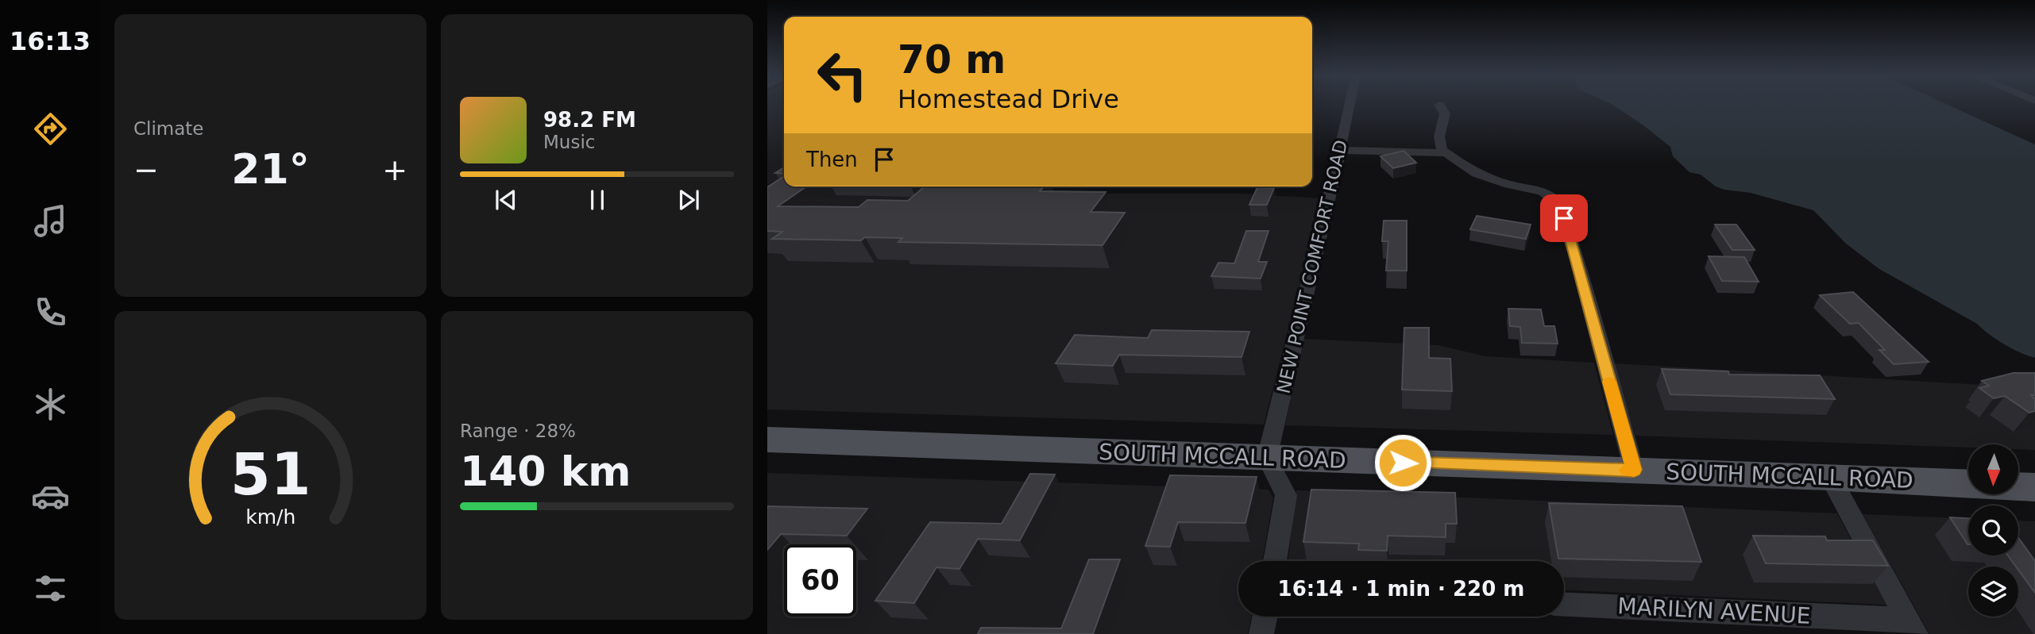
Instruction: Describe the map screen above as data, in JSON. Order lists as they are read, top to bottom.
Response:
{
  "streets": {
    "main road": ["SOUTH MCCALL ROAD"],
    "street": ["NEW POINT COMFORT ROAD", "MARILYN AVENUE"]
  },
  "crossings": [
    ["NEW POINT COMFORT ROAD", "SOUTH MCCALL ROAD"]
  ],
  "north": "bottom",
  "page": {
    "tabs": "16:13",
    "tile": [
      "Climate",
      ["Range · 28%", "140 km"]
    ],
    "turn": ["70 m", "Homestead Drive"],
    "song": ["98.2 FM", "Music"],
    "then": "Then",
    "heat": ["−", "21°", "+"],
    "limit": "60",
    "trip": "16:14 · 1 min · 220 m",
    "gauge": ["51", "km/h"]
  }
}
